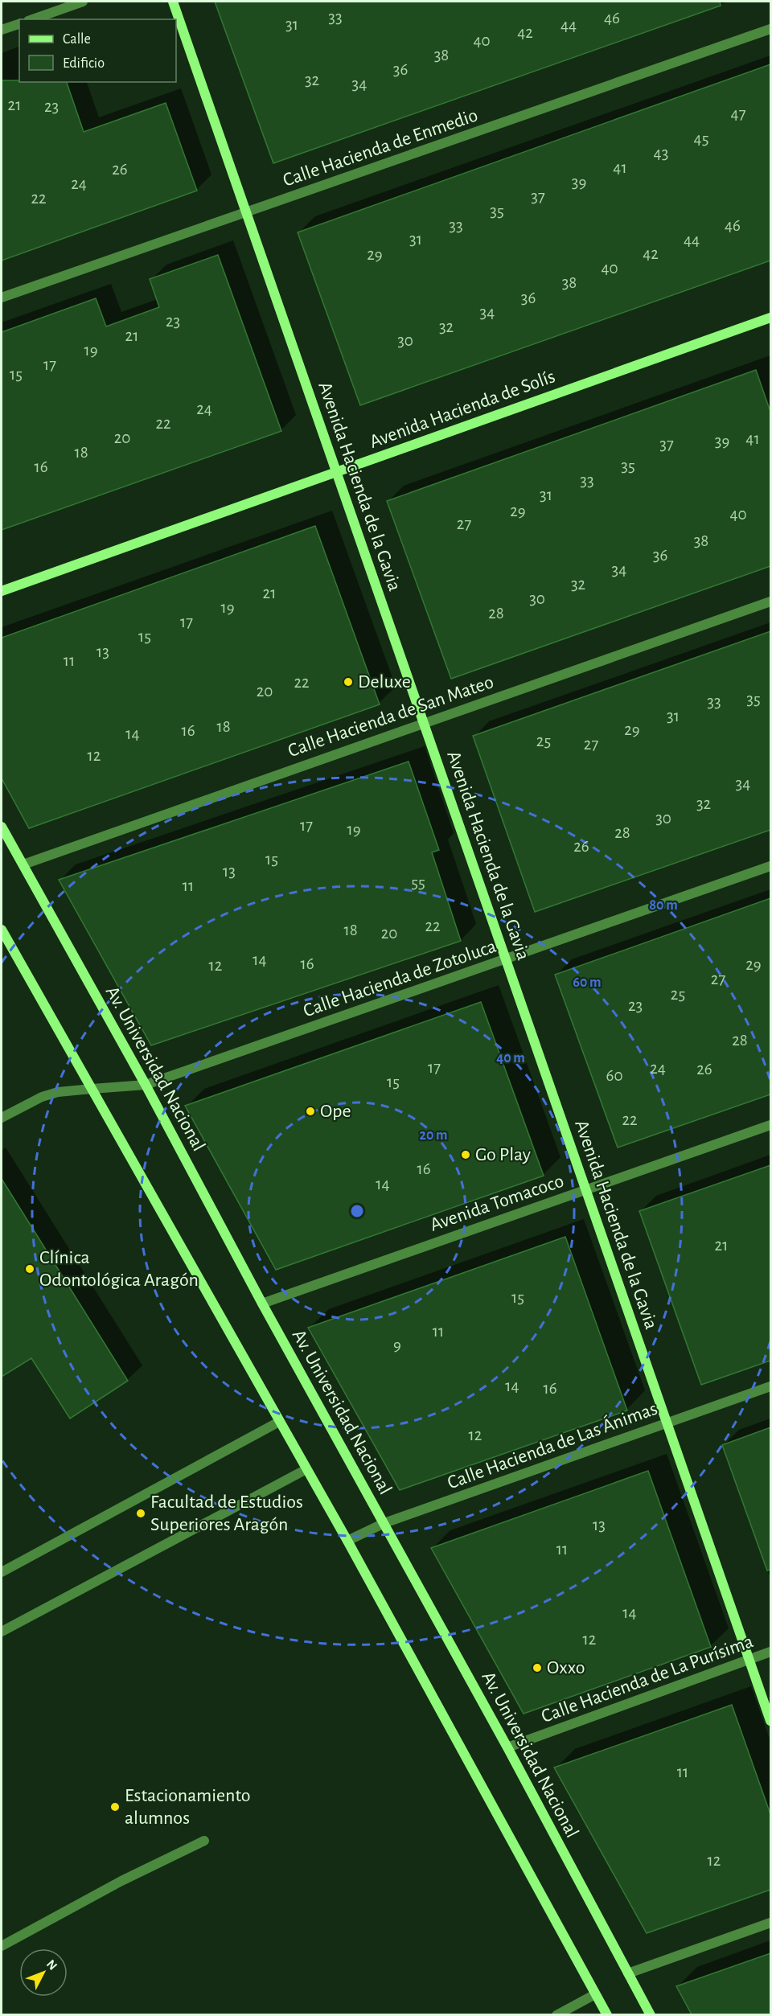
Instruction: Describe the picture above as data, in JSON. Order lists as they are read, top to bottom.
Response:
{
  "streets": {
    "street": [
      "Calle Hacienda de Enmedio",
      "Avenida Hacienda de Solís",
      "Avenida Hacienda de la Gavia",
      "Calle Hacienda de San Mateo",
      "Calle Hacienda de Zotoluca",
      "Av. Universidad Nacional",
      "Avenida Tomacoco",
      "Calle Hacienda de Las Ánimas",
      "Calle Hacienda de La Purísima"
    ]
  },
  "crossings": [
    ["Calle Hacienda de Enmedio", "Avenida Hacienda de la Gavia"],
    ["Avenida Hacienda de Solís", "Avenida Hacienda de la Gavia"],
    ["Avenida Hacienda de la Gavia", "Calle Hacienda de San Mateo"],
    ["Avenida Hacienda de la Gavia", "Calle Hacienda de Zotoluca"],
    ["Avenida Hacienda de la Gavia", "Avenida Tomacoco"],
    ["Avenida Hacienda de la Gavia", "Calle Hacienda de Las Ánimas"],
    ["Avenida Hacienda de la Gavia", "Calle Hacienda de La Purísima"],
    ["Calle Hacienda de San Mateo", "Av. Universidad Nacional"],
    ["Calle Hacienda de Zotoluca", "Av. Universidad Nacional"],
    ["Av. Universidad Nacional", "Avenida Tomacoco"],
    ["Av. Universidad Nacional", "Calle Hacienda de Las Ánimas"],
    ["Av. Universidad Nacional", "Calle Hacienda de La Purísima"]
  ],
  "places": [
    "Deluxe",
    "Ope",
    "Go Play",
    "Clínica Odontológica Aragón",
    "Facultad de Estudios Superiores Aragón",
    "Oxxo",
    "Estacionamiento alumnos"
  ],
  "house_numbers": [
    "33",
    "46",
    "31",
    "44",
    "42",
    "40",
    "38",
    "36",
    "32",
    "34",
    "21",
    "23",
    "47",
    "45",
    "43",
    "41",
    "26",
    "39",
    "24",
    "37",
    "22",
    "35",
    "33",
    "46",
    "31",
    "44",
    "42",
    "29",
    "40",
    "38",
    "36",
    "34",
    "23",
    "32",
    "21",
    "30",
    "19",
    "17",
    "15",
    "24",
    "22",
    "20",
    "41",
    "39",
    "37",
    "18",
    "35",
    "16",
    "33",
    "31",
    "29",
    "40",
    "27",
    "38",
    "36",
    "34",
    "32",
    "21",
    "30",
    "19",
    "28",
    "17",
    "15",
    "13",
    "11",
    "22",
    "20",
    "35",
    "33",
    "31",
    "18",
    "29",
    "16",
    "14",
    "25",
    "27",
    "12",
    "34",
    "32",
    "30",
    "17",
    "19",
    "28",
    "26",
    "15",
    "13",
    "55",
    "11",
    "22",
    "18",
    "20",
    "14",
    "16",
    "29",
    "12",
    "27",
    "25",
    "23",
    "28",
    "17",
    "24",
    "26",
    "60",
    "15",
    "22",
    "16",
    "14",
    "21",
    "15",
    "11",
    "9",
    "14",
    "16",
    "12",
    "13",
    "11",
    "14",
    "12",
    "11",
    "12"
  ],
  "legend": ["Calle", "Edificio"],
  "north": "top right",
  "rings": [
    "80 m",
    "60 m",
    "40 m",
    "20 m"
  ]
}
